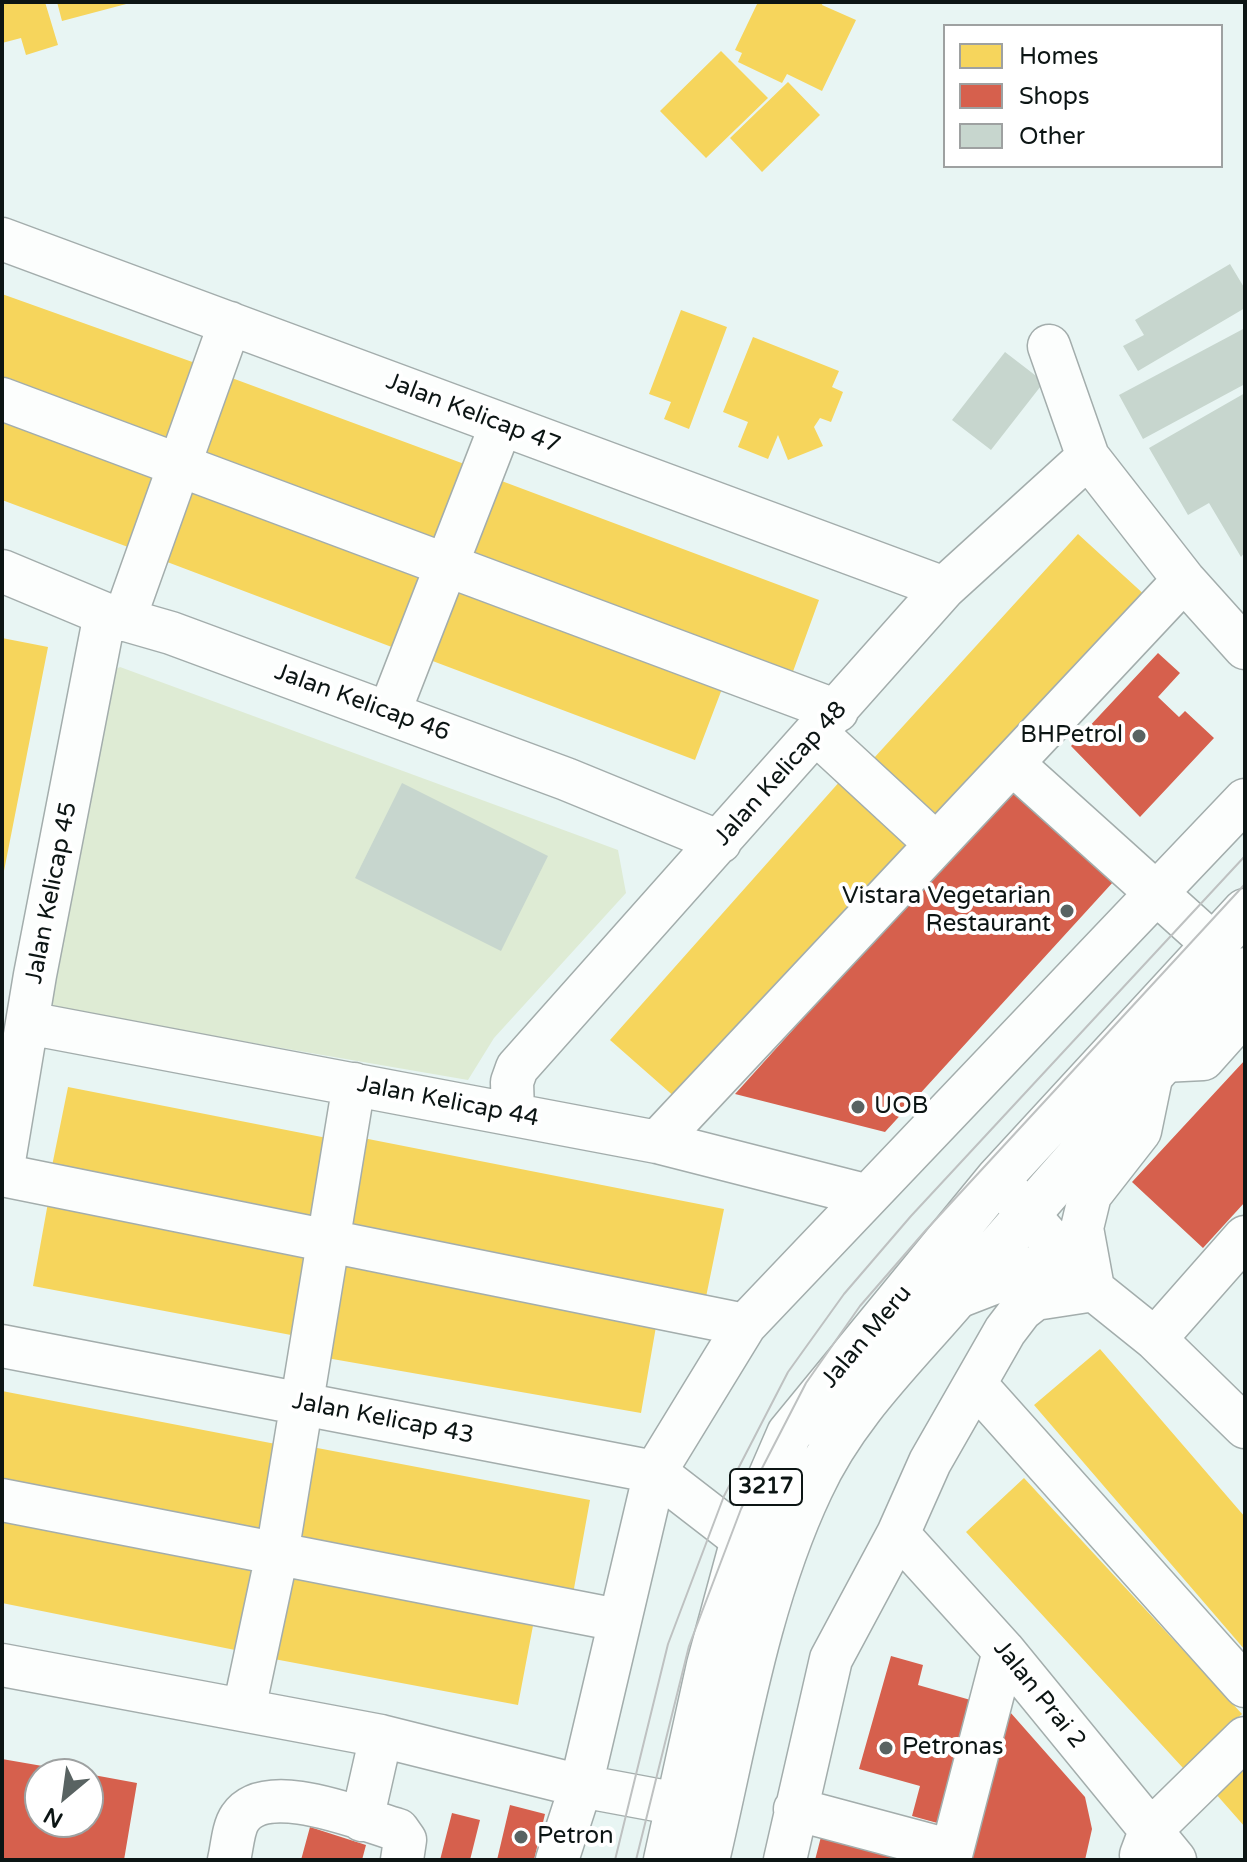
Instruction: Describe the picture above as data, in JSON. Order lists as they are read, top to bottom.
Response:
{
  "streets": {
    "highway": ["Jalan Meru", "3217"],
    "street": [
      "Jalan Kelicap 47",
      "Jalan Kelicap 46",
      "Jalan Kelicap 48",
      "Jalan Kelicap 45",
      "Jalan Kelicap 44",
      "Jalan Kelicap 43",
      "Jalan Prai 2"
    ]
  },
  "crossings": [
    ["Jalan Kelicap 47", "Jalan Kelicap 48"],
    ["Jalan Kelicap 47", "Jalan Kelicap 45"],
    ["Jalan Kelicap 46", "Jalan Kelicap 48"],
    ["Jalan Kelicap 46", "Jalan Kelicap 45"],
    ["Jalan Kelicap 48", "Jalan Kelicap 44"],
    ["Jalan Kelicap 45", "Jalan Kelicap 44"],
    ["Jalan Meru", "Jalan Kelicap 43"]
  ],
  "places": [
    "BHPetrol",
    "Vistara Vegetarian Restaurant",
    "UOB",
    "Petronas",
    "Petron"
  ],
  "legend": ["Homes", "Shops", "Other"],
  "north": "bottom left"
}
